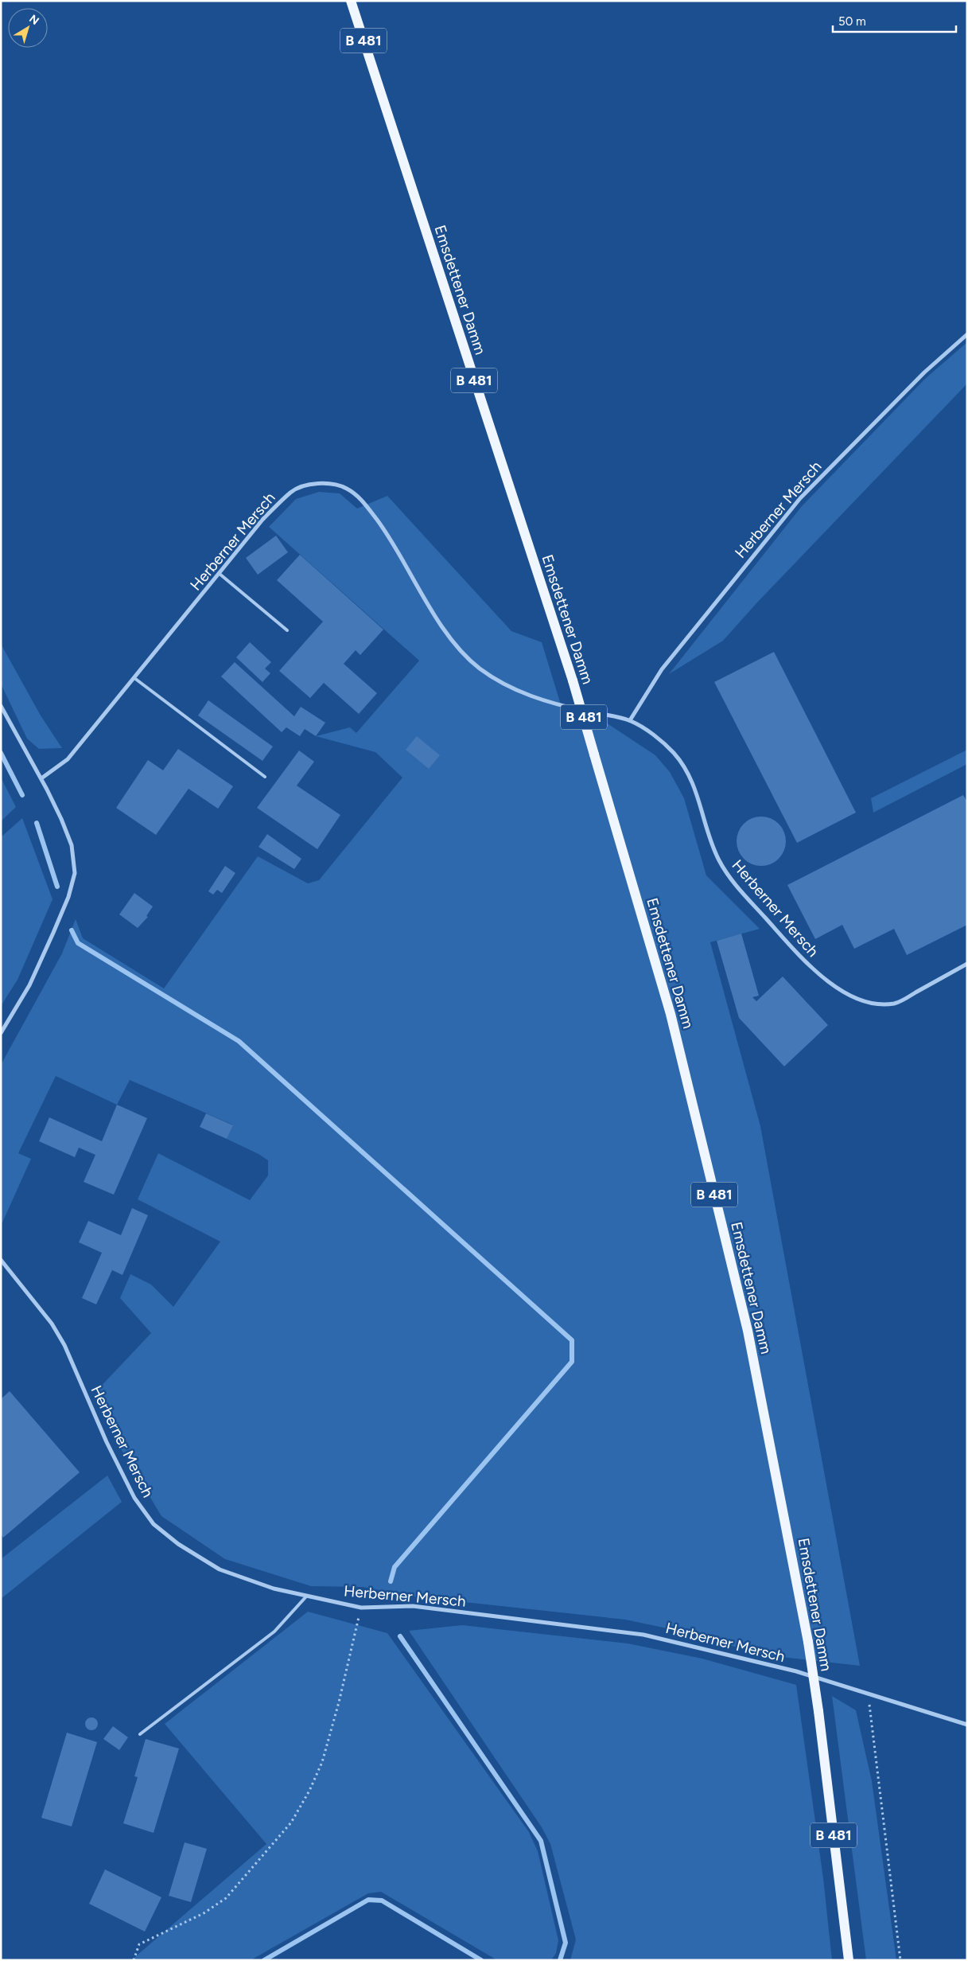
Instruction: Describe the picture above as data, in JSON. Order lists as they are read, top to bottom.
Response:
{
  "streets": {
    "main road": ["B 481", "Emsdettener Damm"],
    "street": ["Herberner Mersch"]
  },
  "scale_bar": "50 m",
  "north": "top right"
}
